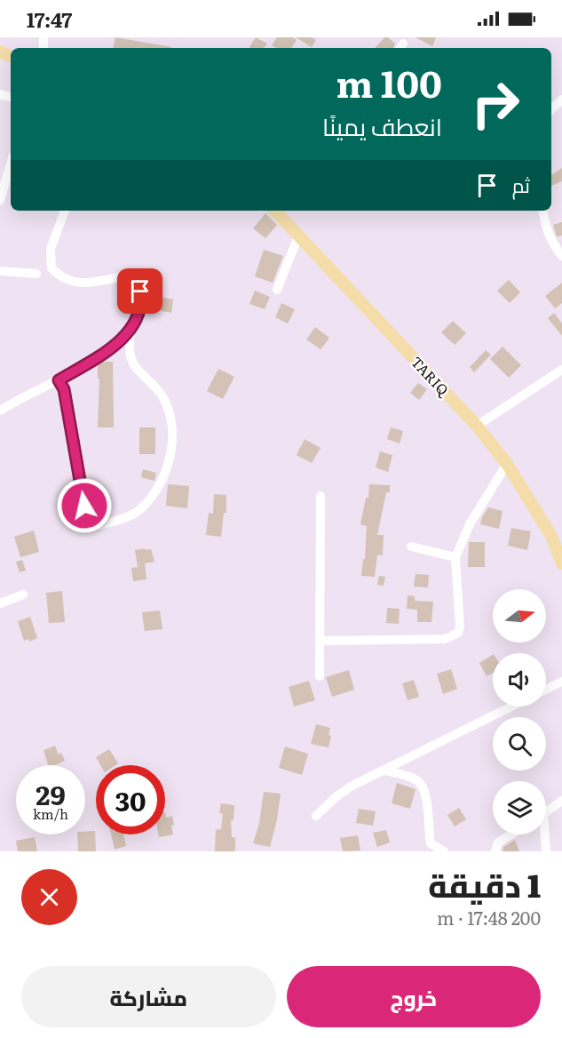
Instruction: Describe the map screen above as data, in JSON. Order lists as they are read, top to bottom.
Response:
{
  "streets": {
    "main road": ["TARIQ"]
  },
  "north": "right",
  "page": {
    "status": "17:47",
    "turn": ["100 m", "انعطف يمينًا"],
    "then": "ثم",
    "speed": "29 km/h",
    "limit": "30",
    "heading": ["1 دقيقة", "200 m · 17:48"],
    "buttons": ["خروج", "مشاركة"]
  }
}
